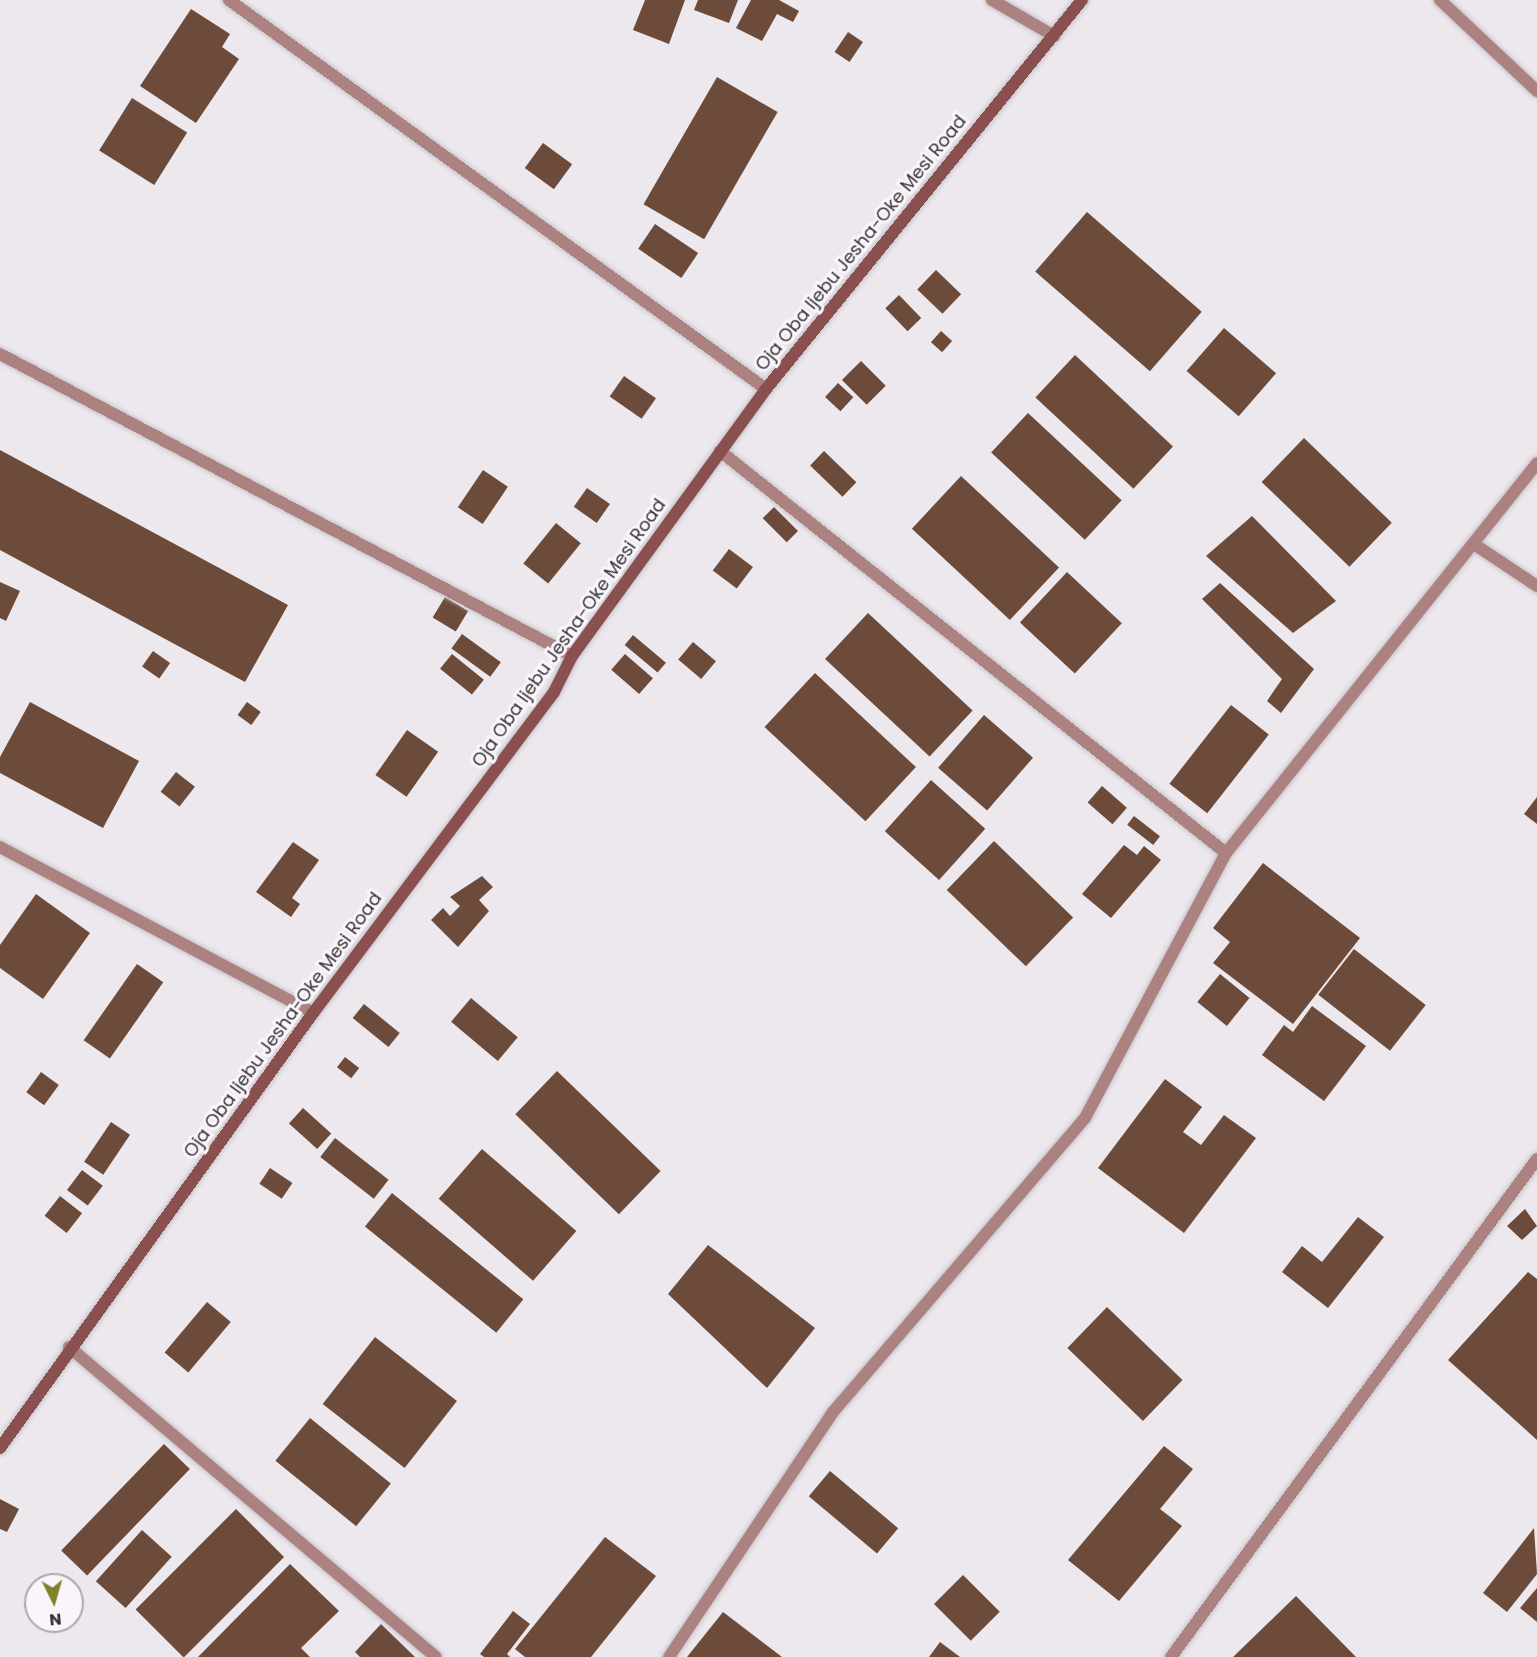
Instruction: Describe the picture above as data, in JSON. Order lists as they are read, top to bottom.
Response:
{
  "streets": {
    "main road": ["Oja Oba Ijebu Jesha-Oke Mesi Road"]
  },
  "north": "bottom"
}
